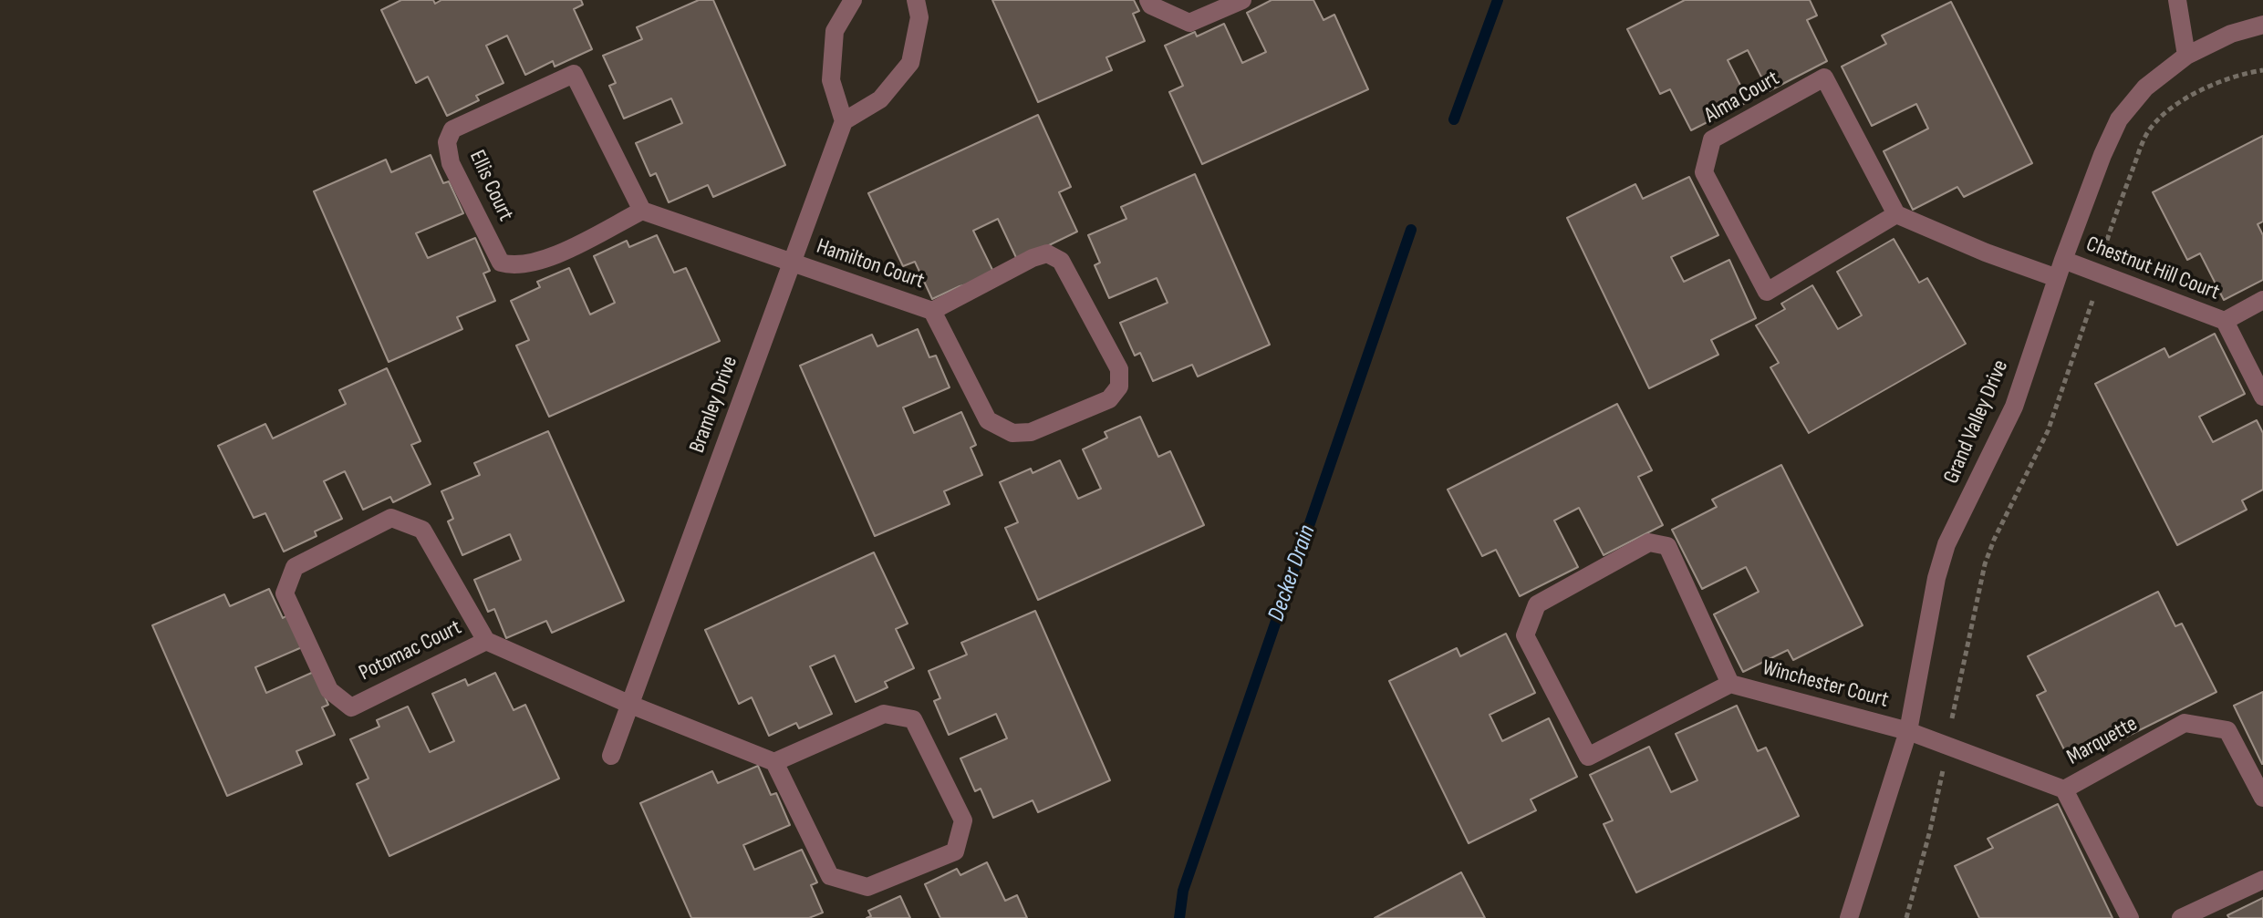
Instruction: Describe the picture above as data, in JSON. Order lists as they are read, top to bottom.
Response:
{
  "streets": {
    "street": [
      "Alma Court",
      "Ellis Court",
      "Hamilton Court",
      "Chestnut Hill Court",
      "Bramley Drive",
      "Grand Valley Drive",
      "Potomac Court",
      "Winchester Court",
      "Marquette"
    ]
  },
  "crossings": [
    ["Hamilton Court", "Bramley Drive"],
    ["Chestnut Hill Court", "Grand Valley Drive"],
    ["Grand Valley Drive", "Winchester Court"],
    ["Winchester Court", "Marquette"]
  ],
  "water": ["Decker Drain"]
}
